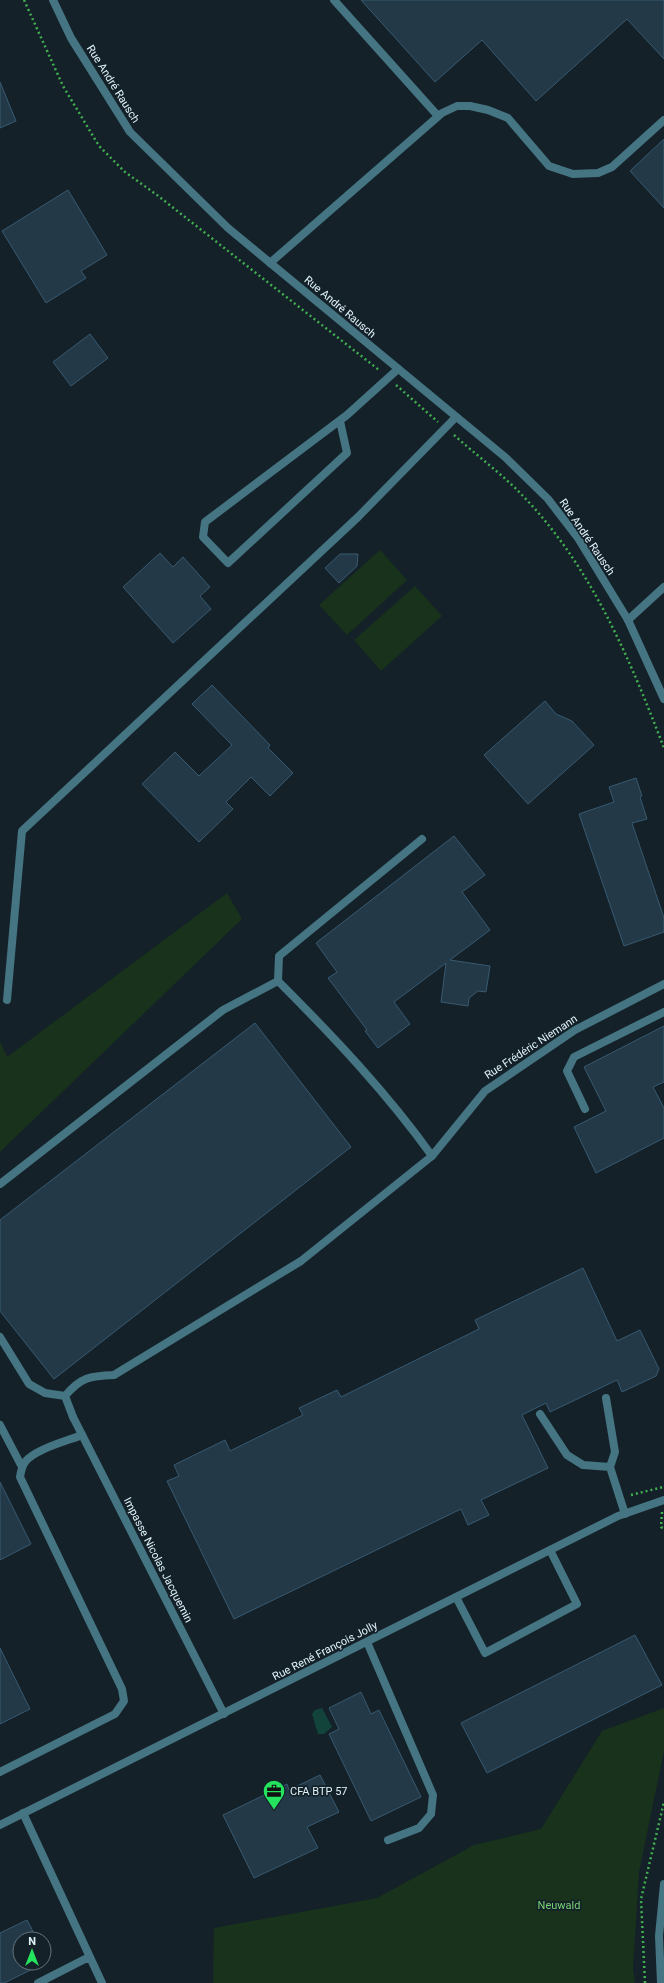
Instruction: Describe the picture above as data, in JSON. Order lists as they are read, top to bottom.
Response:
{
  "streets": {
    "street": [
      "Rue André Rausch",
      "Rue Frédéric Niemann",
      "Impasse Nicolas Jacquemin",
      "Rue René François Jolly"
    ]
  },
  "crossings": [
    ["Rue Frédéric Niemann", "Impasse Nicolas Jacquemin"],
    ["Impasse Nicolas Jacquemin", "Rue René François Jolly"]
  ],
  "parks": ["Neuwald"],
  "places": {
    "office": ["CFA BTP 57"]
  },
  "north": "top"
}
